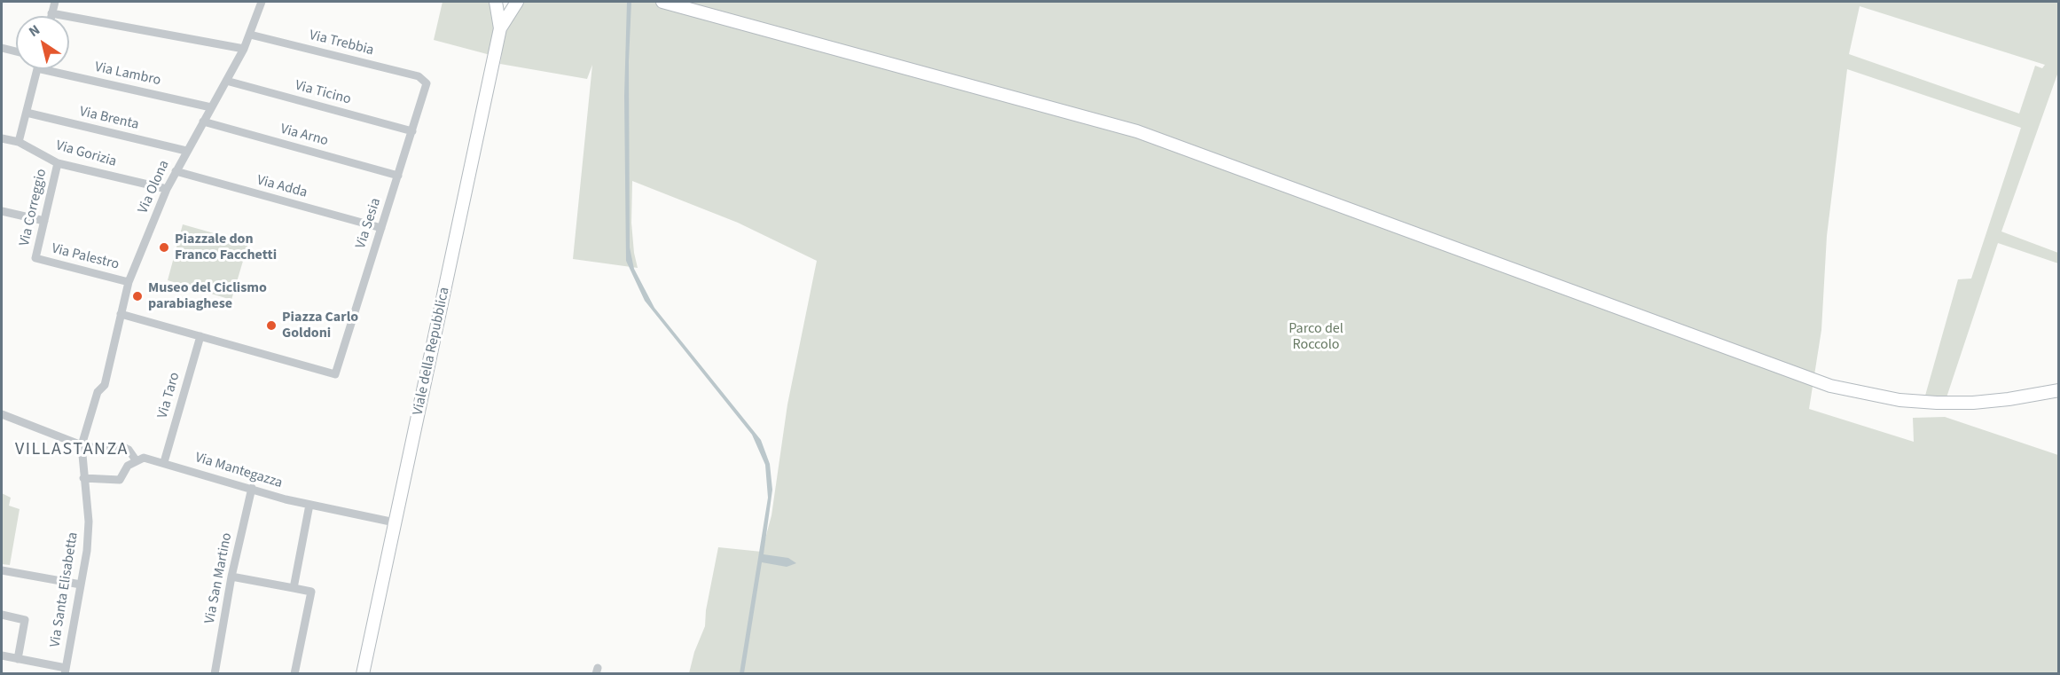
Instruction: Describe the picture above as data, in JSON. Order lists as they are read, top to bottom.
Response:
{
  "streets": {
    "main road": ["Viale della Repubblica"],
    "street": [
      "Via Trebbia",
      "Via Lambro",
      "Via Ticino",
      "Via Brenta",
      "Via Arno",
      "Via Gorizia",
      "Via Olona",
      "Via Adda",
      "Via Correggio",
      "Via Sesia",
      "Via Palestro",
      "Via Taro",
      "Via Mantegazza",
      "Via San Martino",
      "Via Santa Elisabetta"
    ]
  },
  "crossings": [
    ["Via Trebbia", "Via Olona"],
    ["Via Trebbia", "Via Sesia"],
    ["Via Lambro", "Via Olona"],
    ["Via Ticino", "Via Olona"],
    ["Via Ticino", "Via Sesia"],
    ["Via Brenta", "Via Olona"],
    ["Via Arno", "Via Olona"],
    ["Via Arno", "Via Sesia"],
    ["Via Gorizia", "Via Olona"],
    ["Via Gorizia", "Via Correggio"],
    ["Via Olona", "Via Adda"],
    ["Via Olona", "Via Palestro"],
    ["Via Olona", "Via Santa Elisabetta"],
    ["Via Adda", "Via Sesia"],
    ["Via Correggio", "Via Palestro"],
    ["Via Sesia", "Via Taro"],
    ["Viale della Repubblica", "Via Mantegazza"],
    ["Via Taro", "Via Mantegazza"],
    ["Via Mantegazza", "Via San Martino"]
  ],
  "districts": ["VILLASTANZA"],
  "parks": ["Parco del Roccolo"],
  "places": ["Piazzale don Franco Facchetti", "Museo del Ciclismo parabiaghese", "Piazza Carlo Goldoni"],
  "north": "top left"
}
